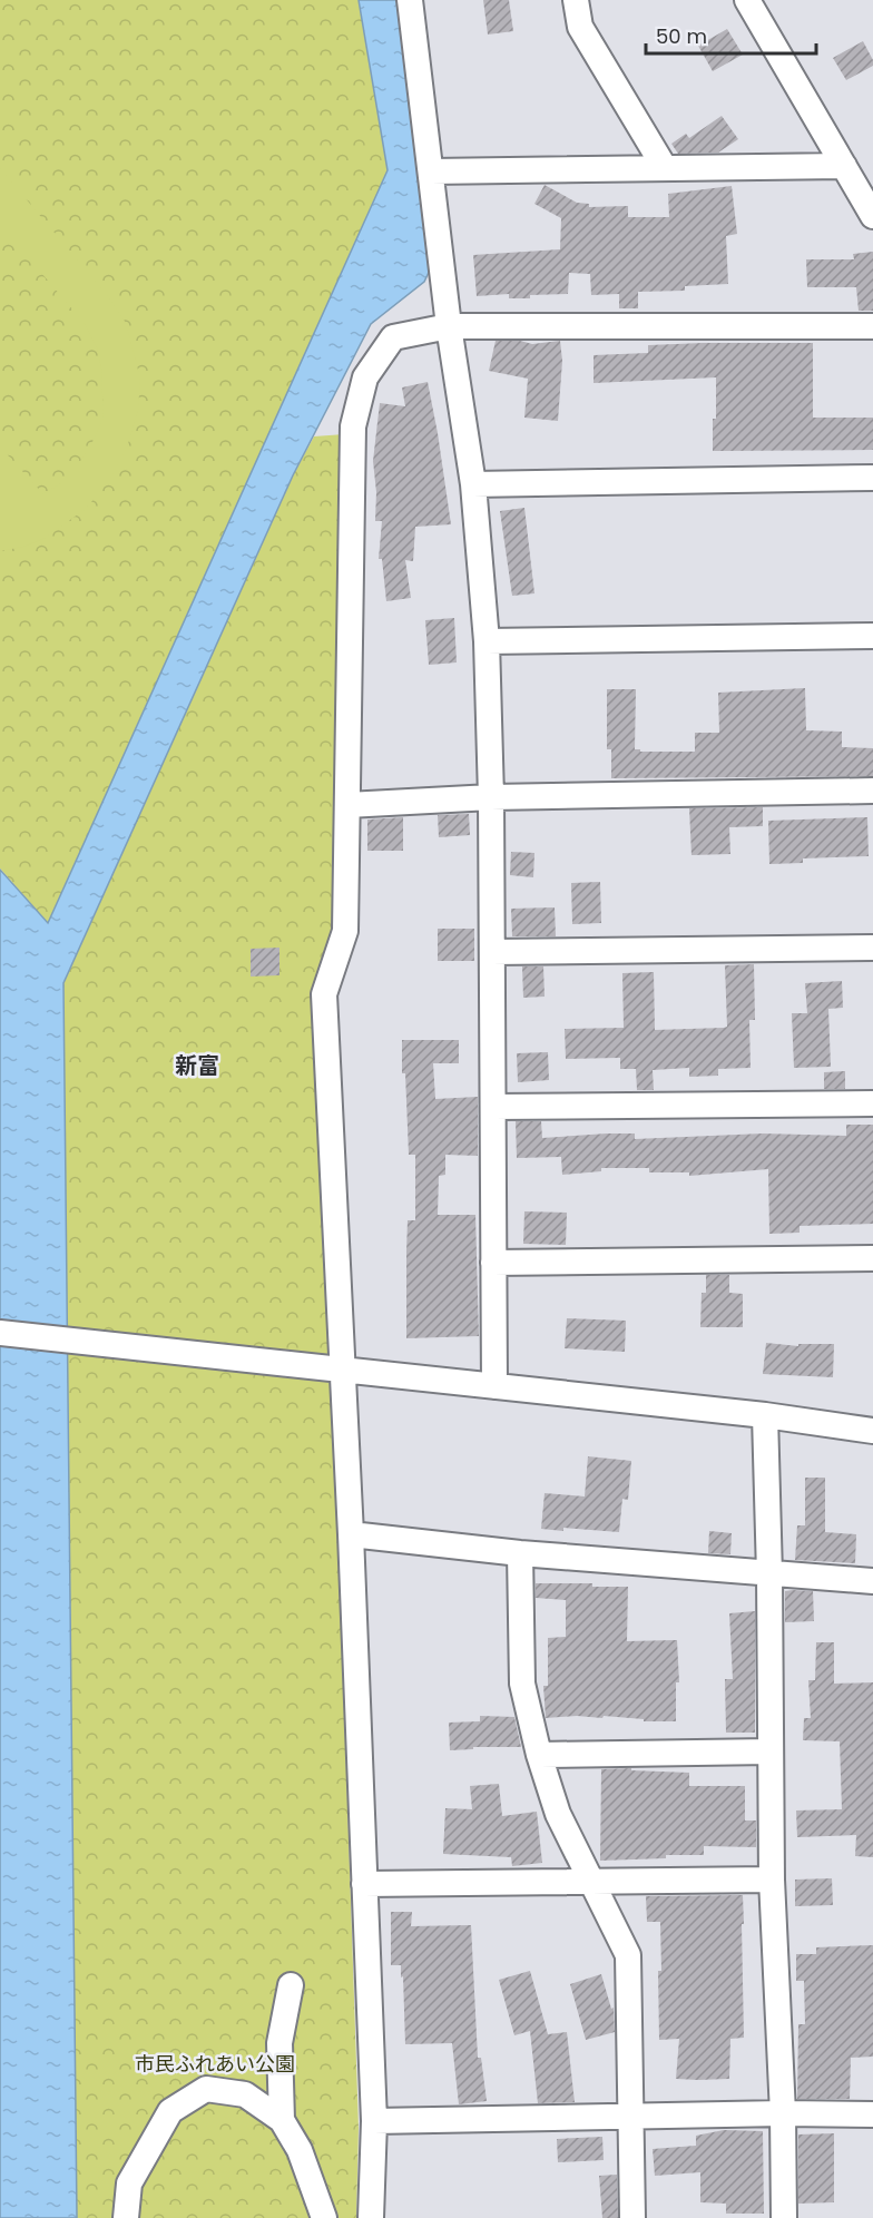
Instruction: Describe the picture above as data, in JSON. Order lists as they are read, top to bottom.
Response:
{
  "districts": ["新富"],
  "parks": ["市民ふれあい公園"],
  "scale_bar": "50 m"
}
